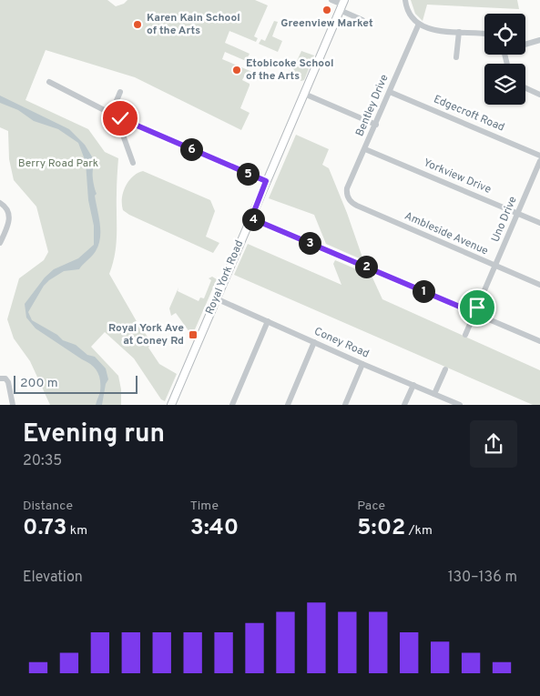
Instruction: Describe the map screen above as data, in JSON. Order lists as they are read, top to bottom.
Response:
{
  "streets": {
    "main road": ["Royal York Road"],
    "street": [
      "Bentley Drive",
      "Edgecroft Road",
      "Yorkview Drive",
      "Uno Drive",
      "Ambleside Avenue",
      "Coney Road"
    ]
  },
  "crossings": [
    ["Bentley Drive", "Edgecroft Road"],
    ["Bentley Drive", "Yorkview Drive"],
    ["Bentley Drive", "Ambleside Avenue"],
    ["Yorkview Drive", "Uno Drive"],
    ["Uno Drive", "Ambleside Avenue"],
    ["Royal York Road", "Coney Road"]
  ],
  "parks": ["Berry Road Park"],
  "places": {
    "other": ["Greenview Market", "Karen Kain School of the Arts", "Etobicoke School of the Arts"],
    "transit": ["Royal York Ave at Coney Rd"]
  },
  "scale_bar": "200 m",
  "page": {
    "pins": [
      "6",
      "5",
      "4",
      "3",
      "2",
      "1"
    ],
    "scale": "200 m",
    "heading": ["Evening run", "20:35"],
    "stats": [
      ["Distance", "0.73 km"],
      ["Time", "3:40"],
      ["Pace", "5:02 /km"]
    ],
    "chart": ["Elevation", "130–136 m"]
  }
}
